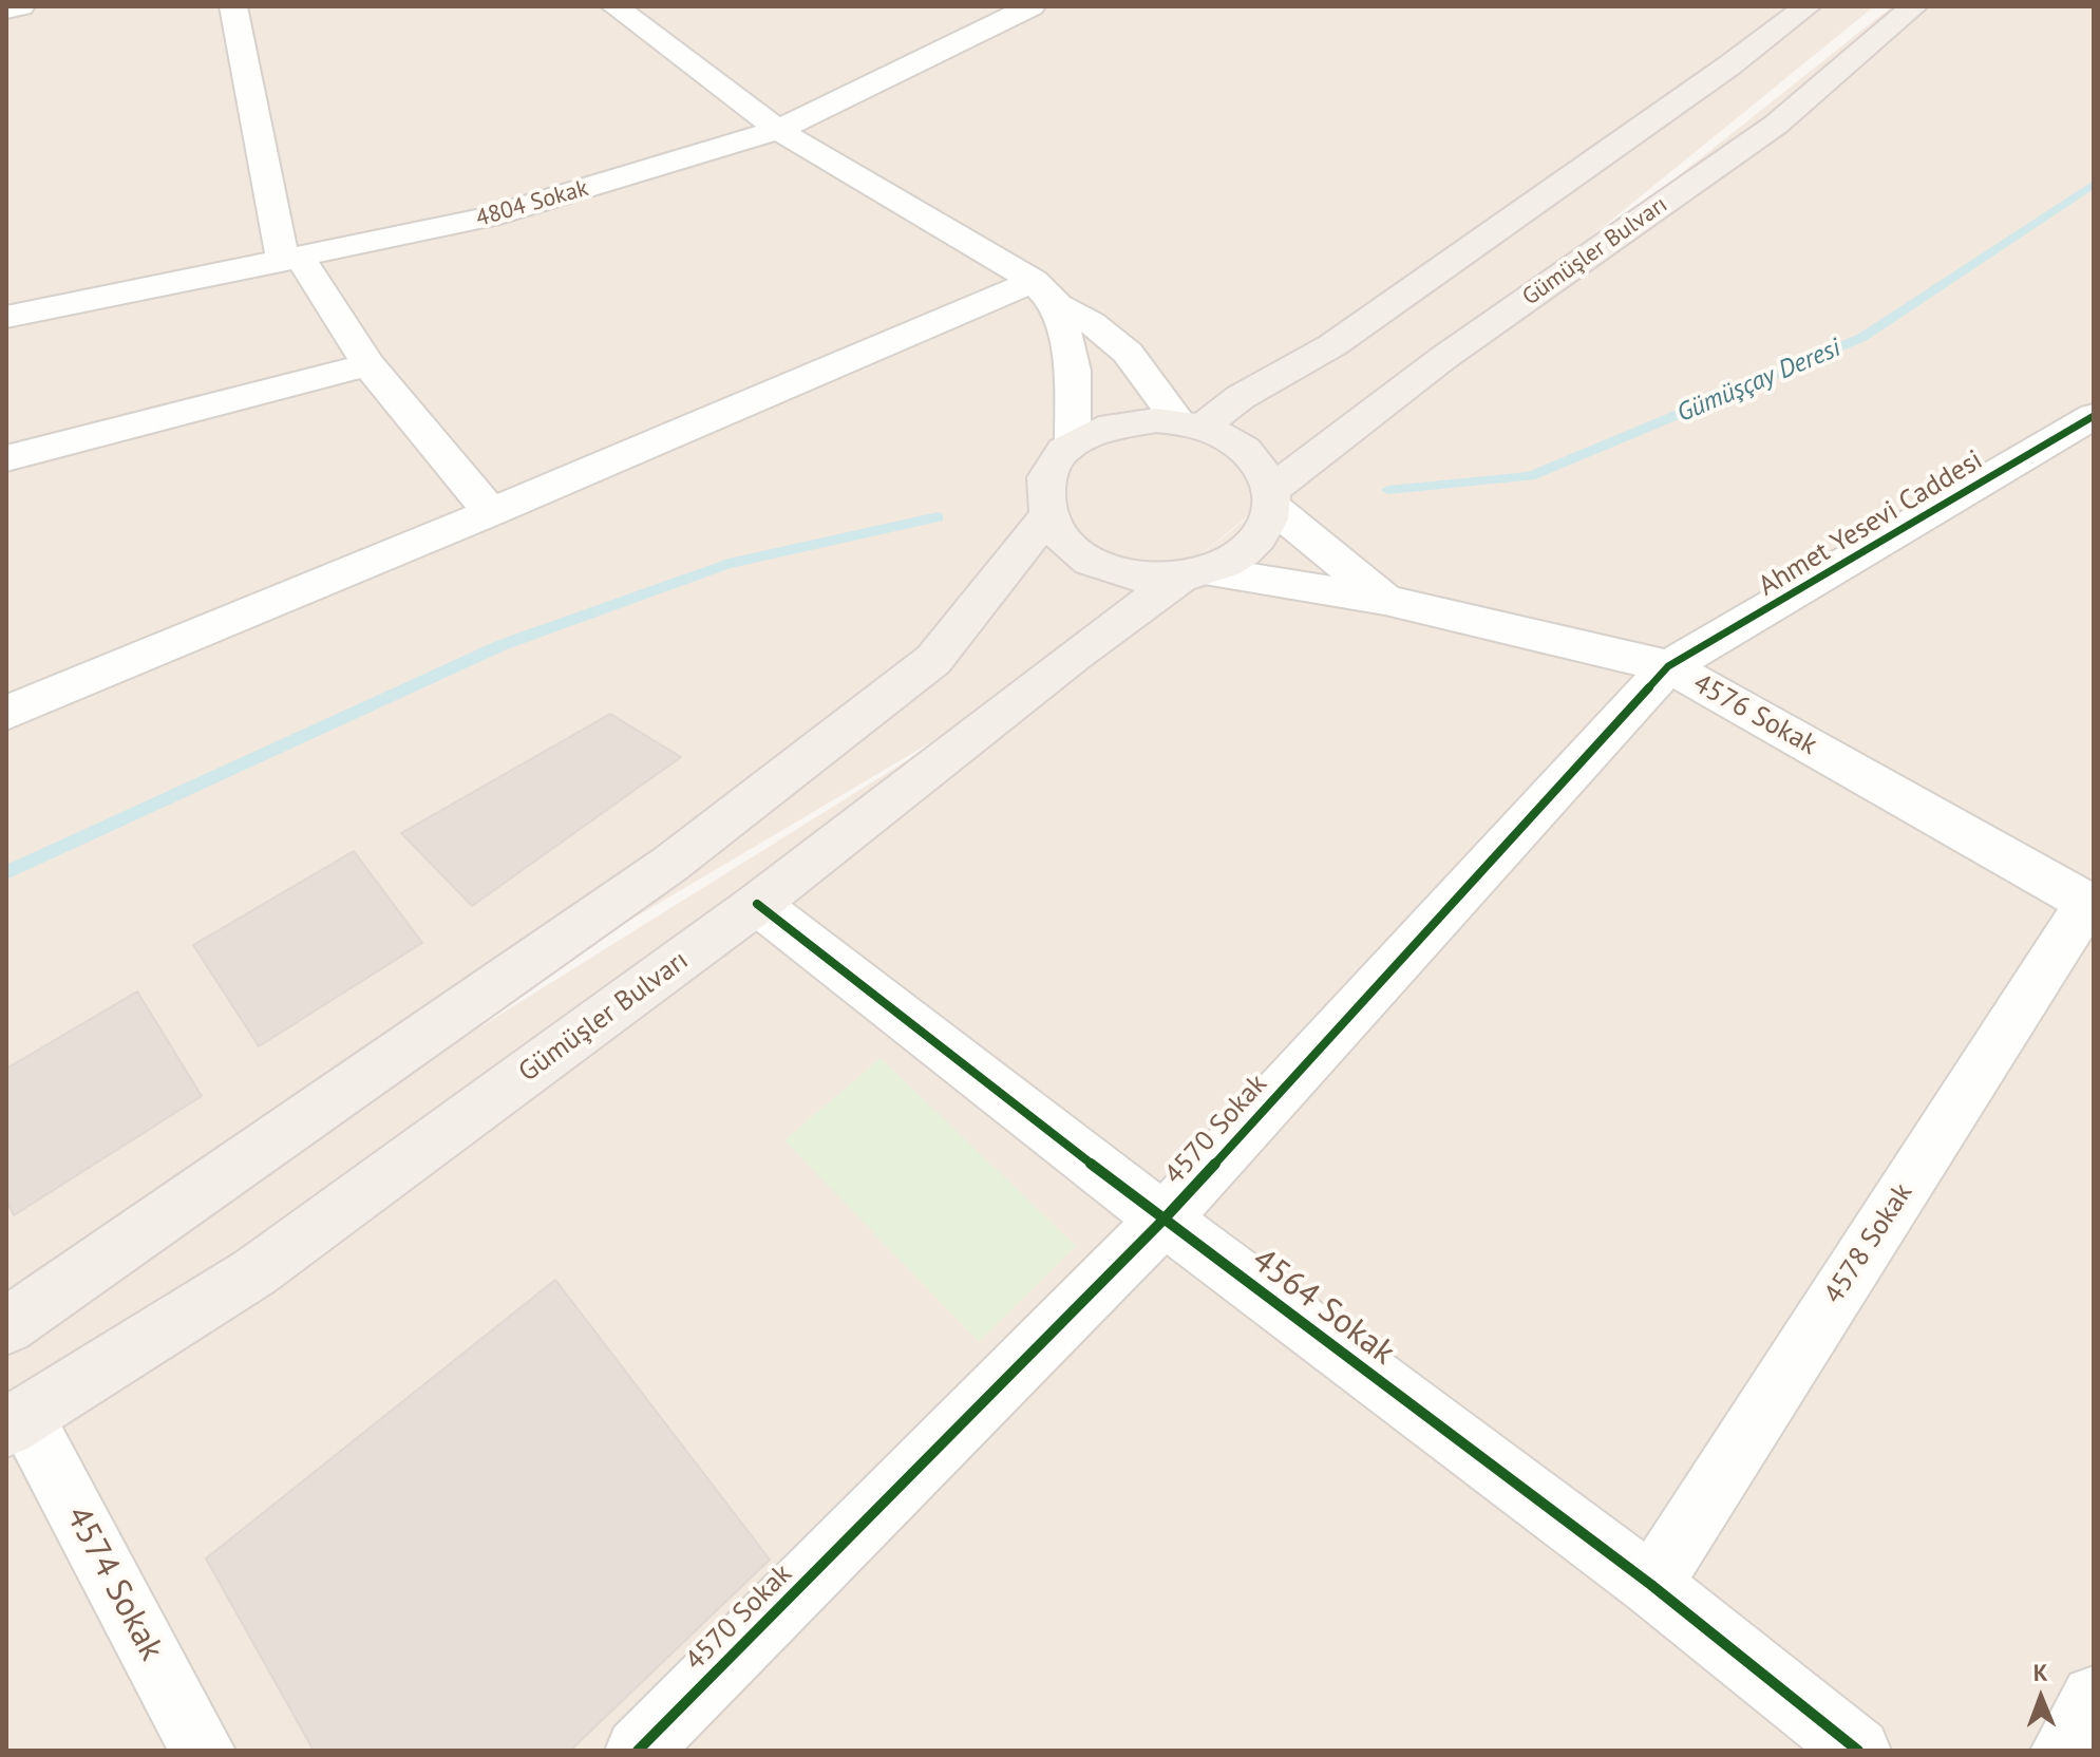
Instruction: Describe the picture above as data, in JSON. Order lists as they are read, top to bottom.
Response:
{
  "streets": {
    "main road": ["Gümüşler Bulvarı"],
    "street": [
      "4804 Sokak",
      "Ahmet Yesevi Caddesi",
      "4576 Sokak",
      "4570 Sokak",
      "4578 Sokak",
      "4564 Sokak",
      "4574 Sokak"
    ]
  },
  "crossings": [
    ["Gümüşler Bulvarı", "4576 Sokak"],
    ["Gümüşler Bulvarı", "4564 Sokak"],
    ["Gümüşler Bulvarı", "4574 Sokak"],
    ["Ahmet Yesevi Caddesi", "4576 Sokak"],
    ["Ahmet Yesevi Caddesi", "4570 Sokak"],
    ["4576 Sokak", "4570 Sokak"],
    ["4576 Sokak", "4578 Sokak"],
    ["4570 Sokak", "4564 Sokak"],
    ["4578 Sokak", "4564 Sokak"]
  ],
  "water": ["Gümüşçay Deresi"],
  "north": "top"
}
